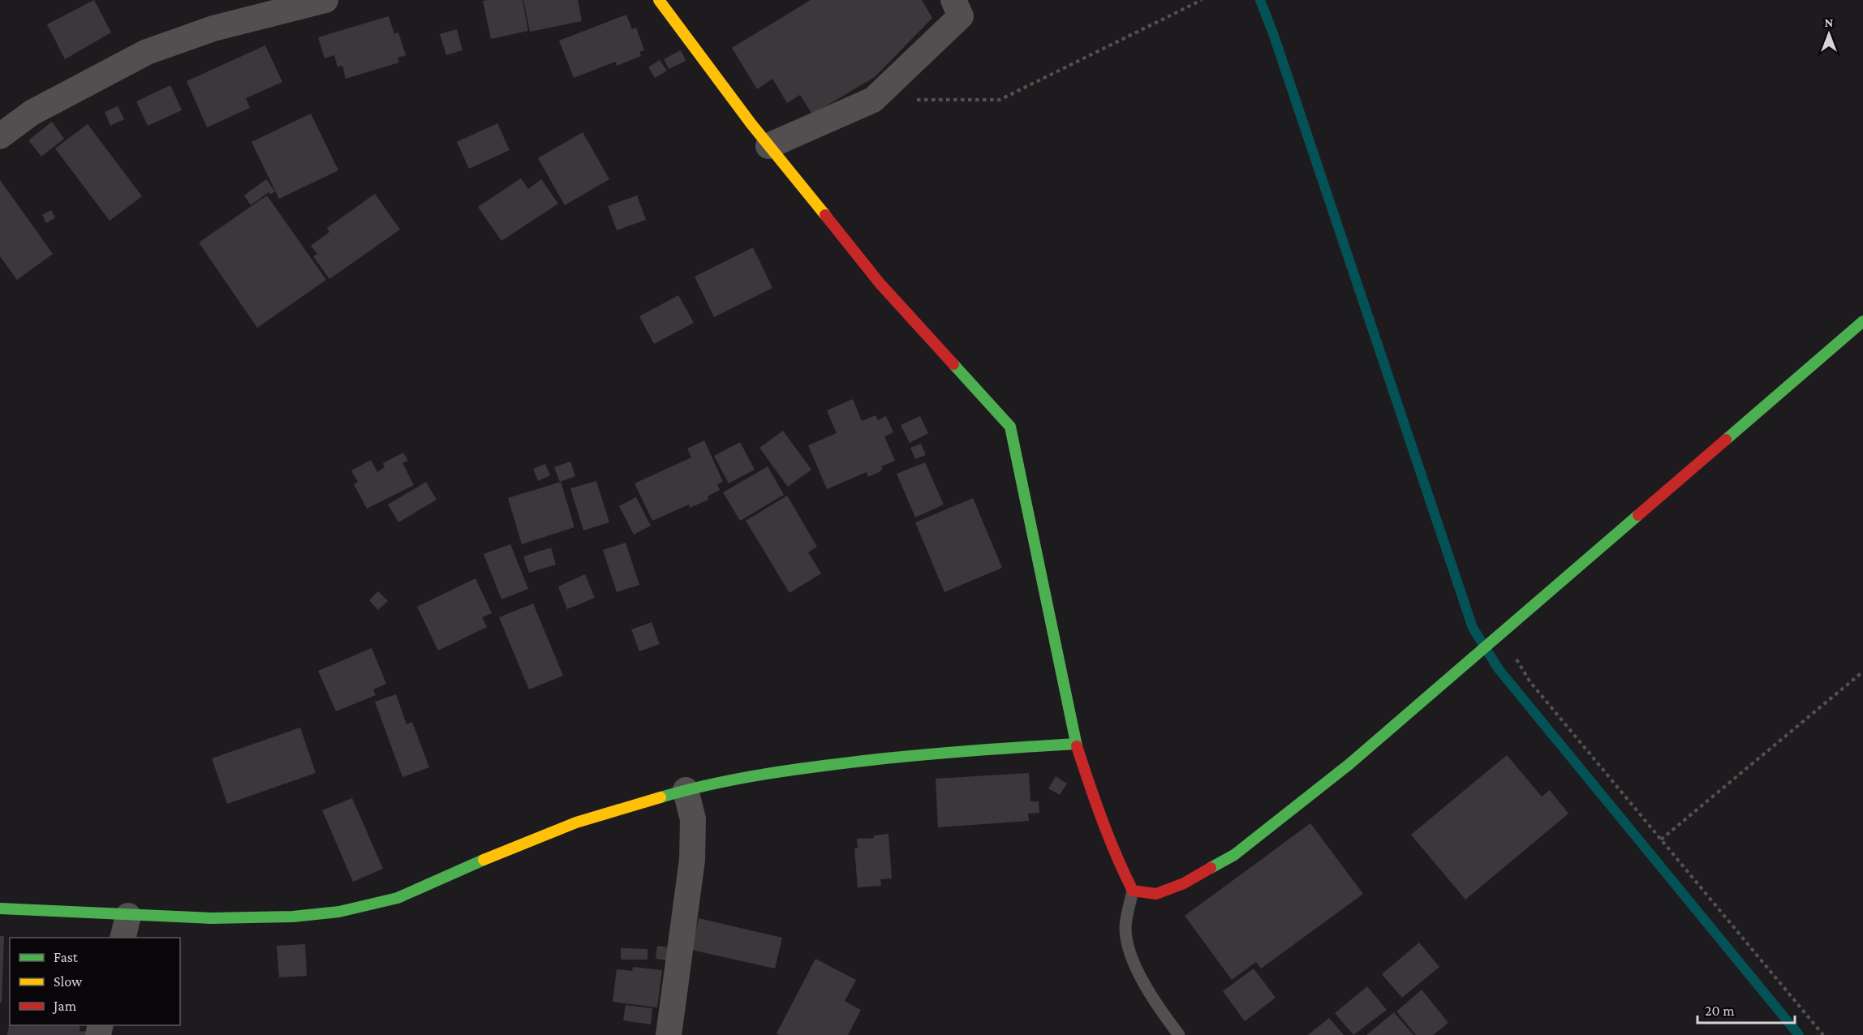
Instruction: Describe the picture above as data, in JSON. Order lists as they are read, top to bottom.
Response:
{
  "legend": ["Fast", "Slow", "Jam"],
  "scale_bar": "20 m",
  "north": "top"
}
